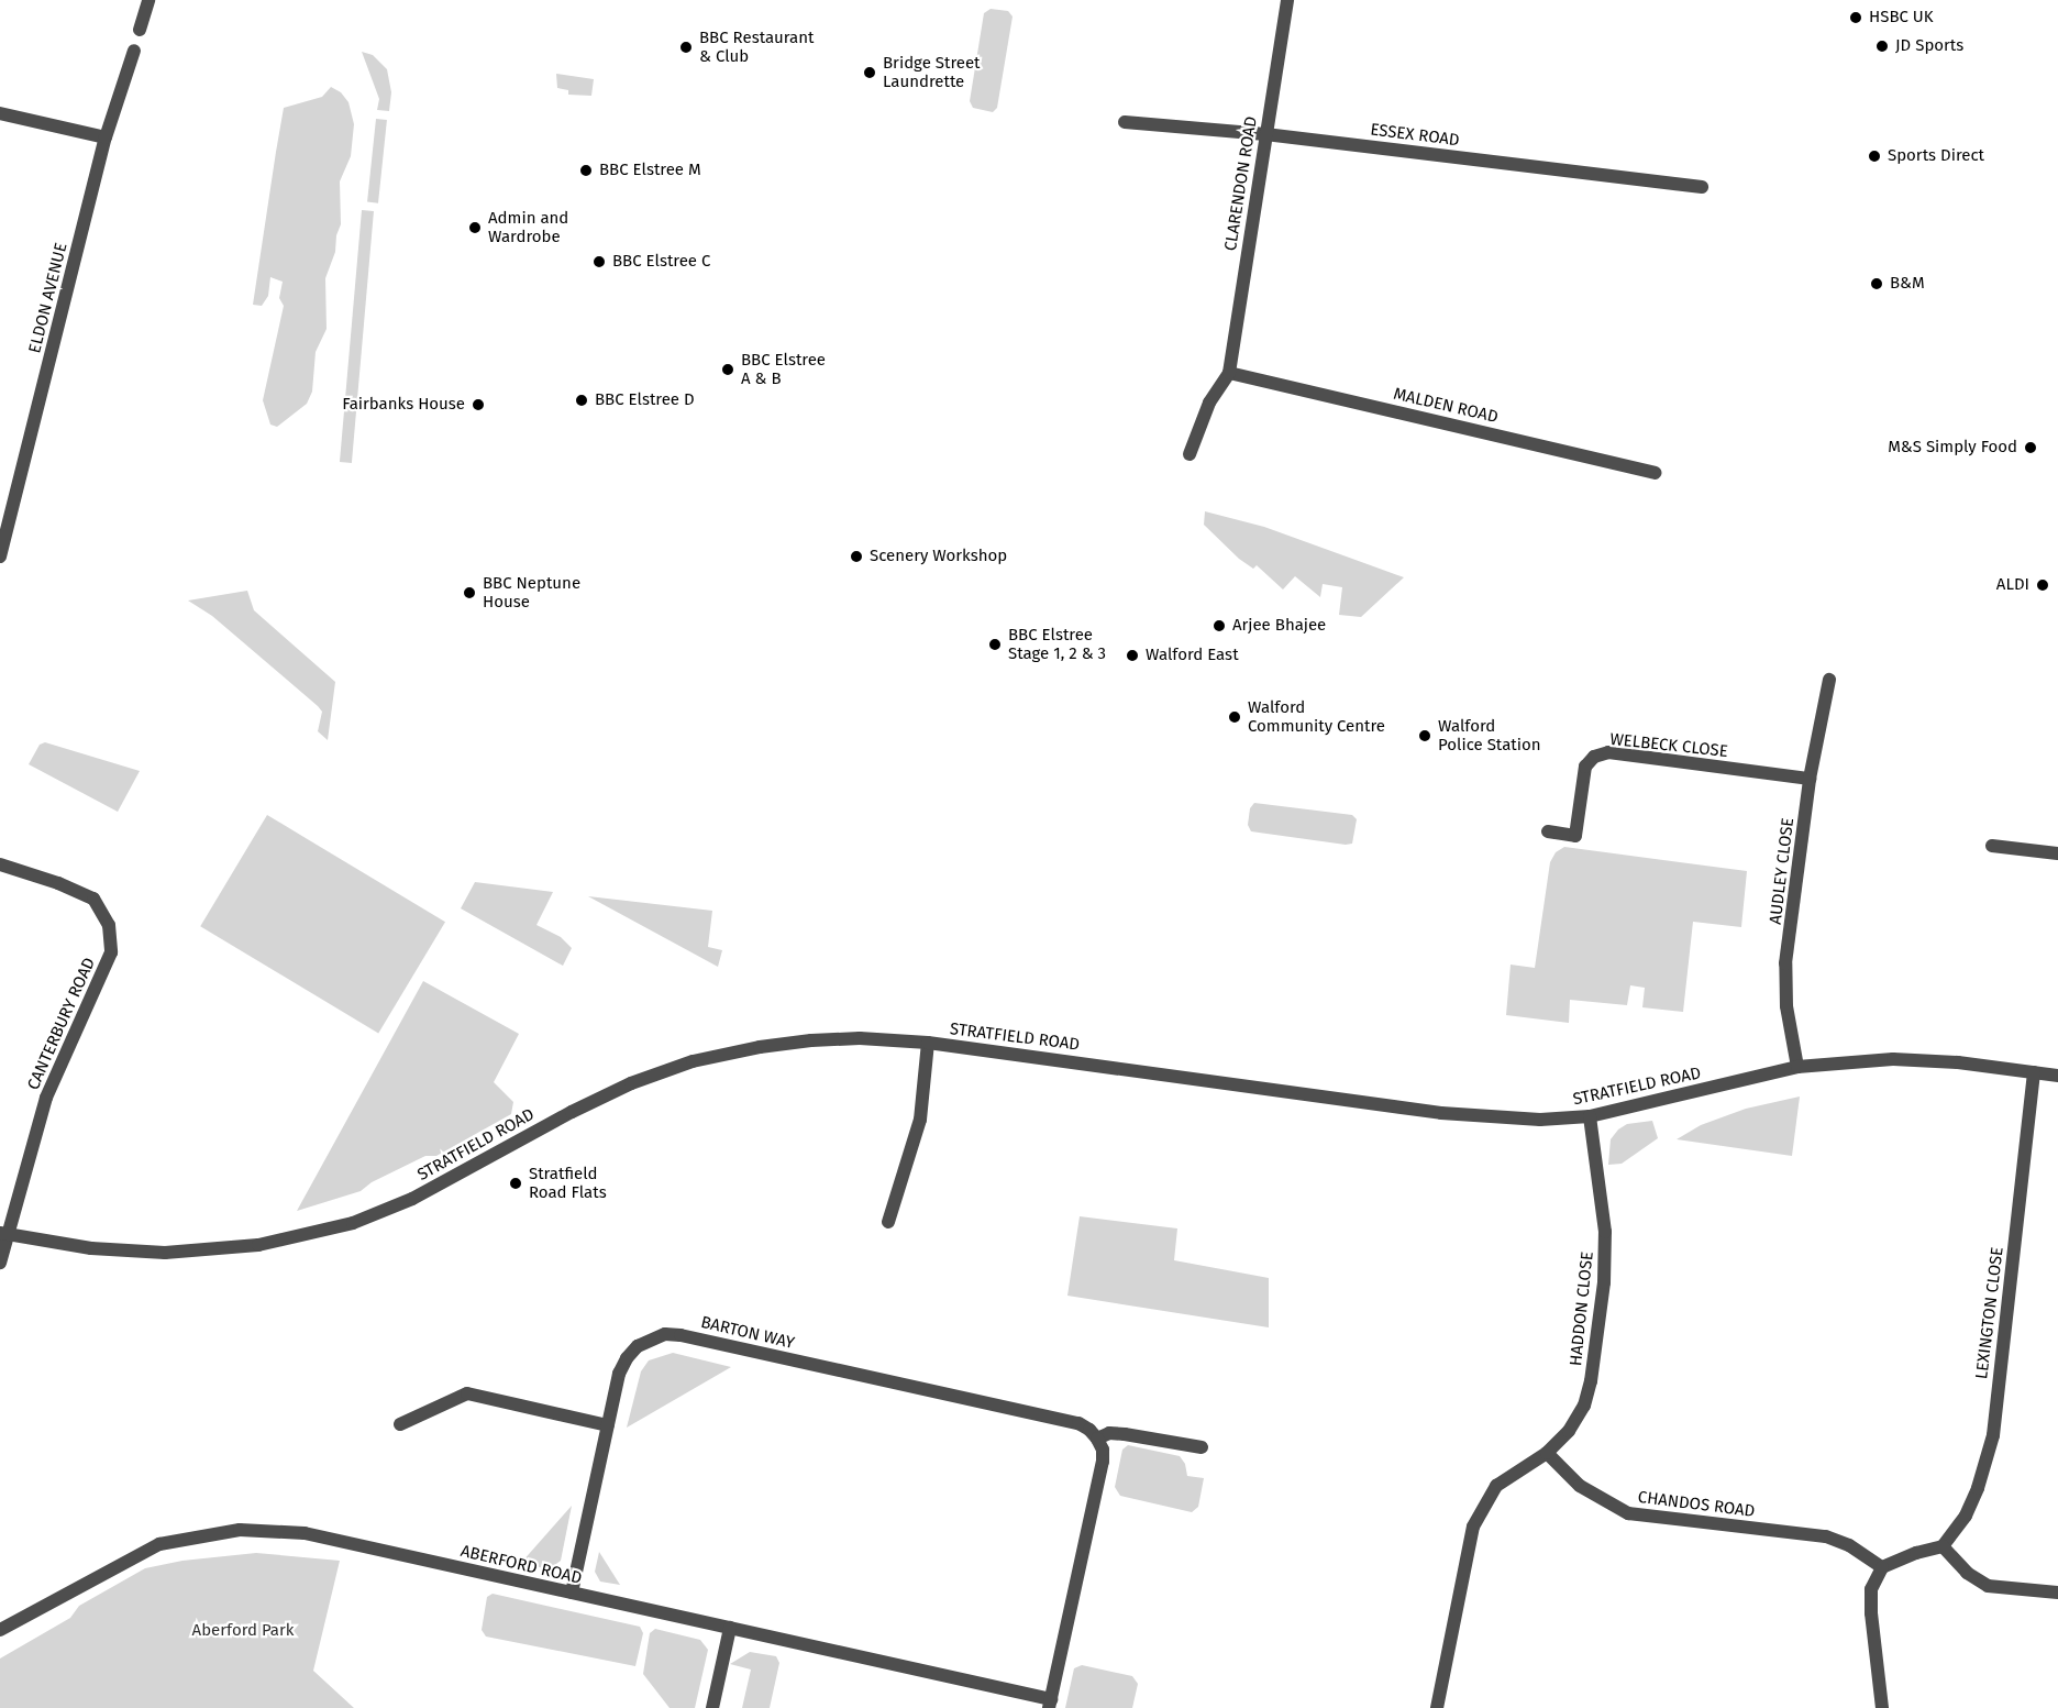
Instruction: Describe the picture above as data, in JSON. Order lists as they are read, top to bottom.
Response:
{
  "streets": {
    "street": [
      "ESSEX ROAD",
      "CLARENDON ROAD",
      "ELDON AVENUE",
      "MALDEN ROAD",
      "WELBECK CLOSE",
      "AUDLEY CLOSE",
      "CANTERBURY ROAD",
      "STRATFIELD ROAD",
      "HADDON CLOSE",
      "LEXINGTON CLOSE",
      "BARTON WAY",
      "CHANDOS ROAD",
      "ABERFORD ROAD"
    ]
  },
  "crossings": [
    ["ESSEX ROAD", "CLARENDON ROAD"],
    ["CLARENDON ROAD", "MALDEN ROAD"],
    ["WELBECK CLOSE", "AUDLEY CLOSE"],
    ["AUDLEY CLOSE", "STRATFIELD ROAD"],
    ["CANTERBURY ROAD", "STRATFIELD ROAD"],
    ["STRATFIELD ROAD", "HADDON CLOSE"],
    ["STRATFIELD ROAD", "LEXINGTON CLOSE"],
    ["HADDON CLOSE", "CHANDOS ROAD"],
    ["BARTON WAY", "ABERFORD ROAD"]
  ],
  "parks": ["Aberford Park"],
  "places": [
    "HSBC UK",
    "JD Sports",
    "BBC Restaurant & Club",
    "Bridge Street Laundrette",
    "Sports Direct",
    "BBC Elstree M",
    "Admin and Wardrobe",
    "BBC Elstree C",
    "B&M",
    "BBC Elstree A & B",
    "BBC Elstree D",
    "Fairbanks House",
    "M&S Simply Food",
    "Scenery Workshop",
    "ALDI",
    "BBC Neptune House",
    "Arjee Bhajee",
    "BBC Elstree Stage 1, 2 & 3",
    "Walford East",
    "Walford Community Centre",
    "Walford Police Station",
    "Stratfield Road Flats"
  ]
}
